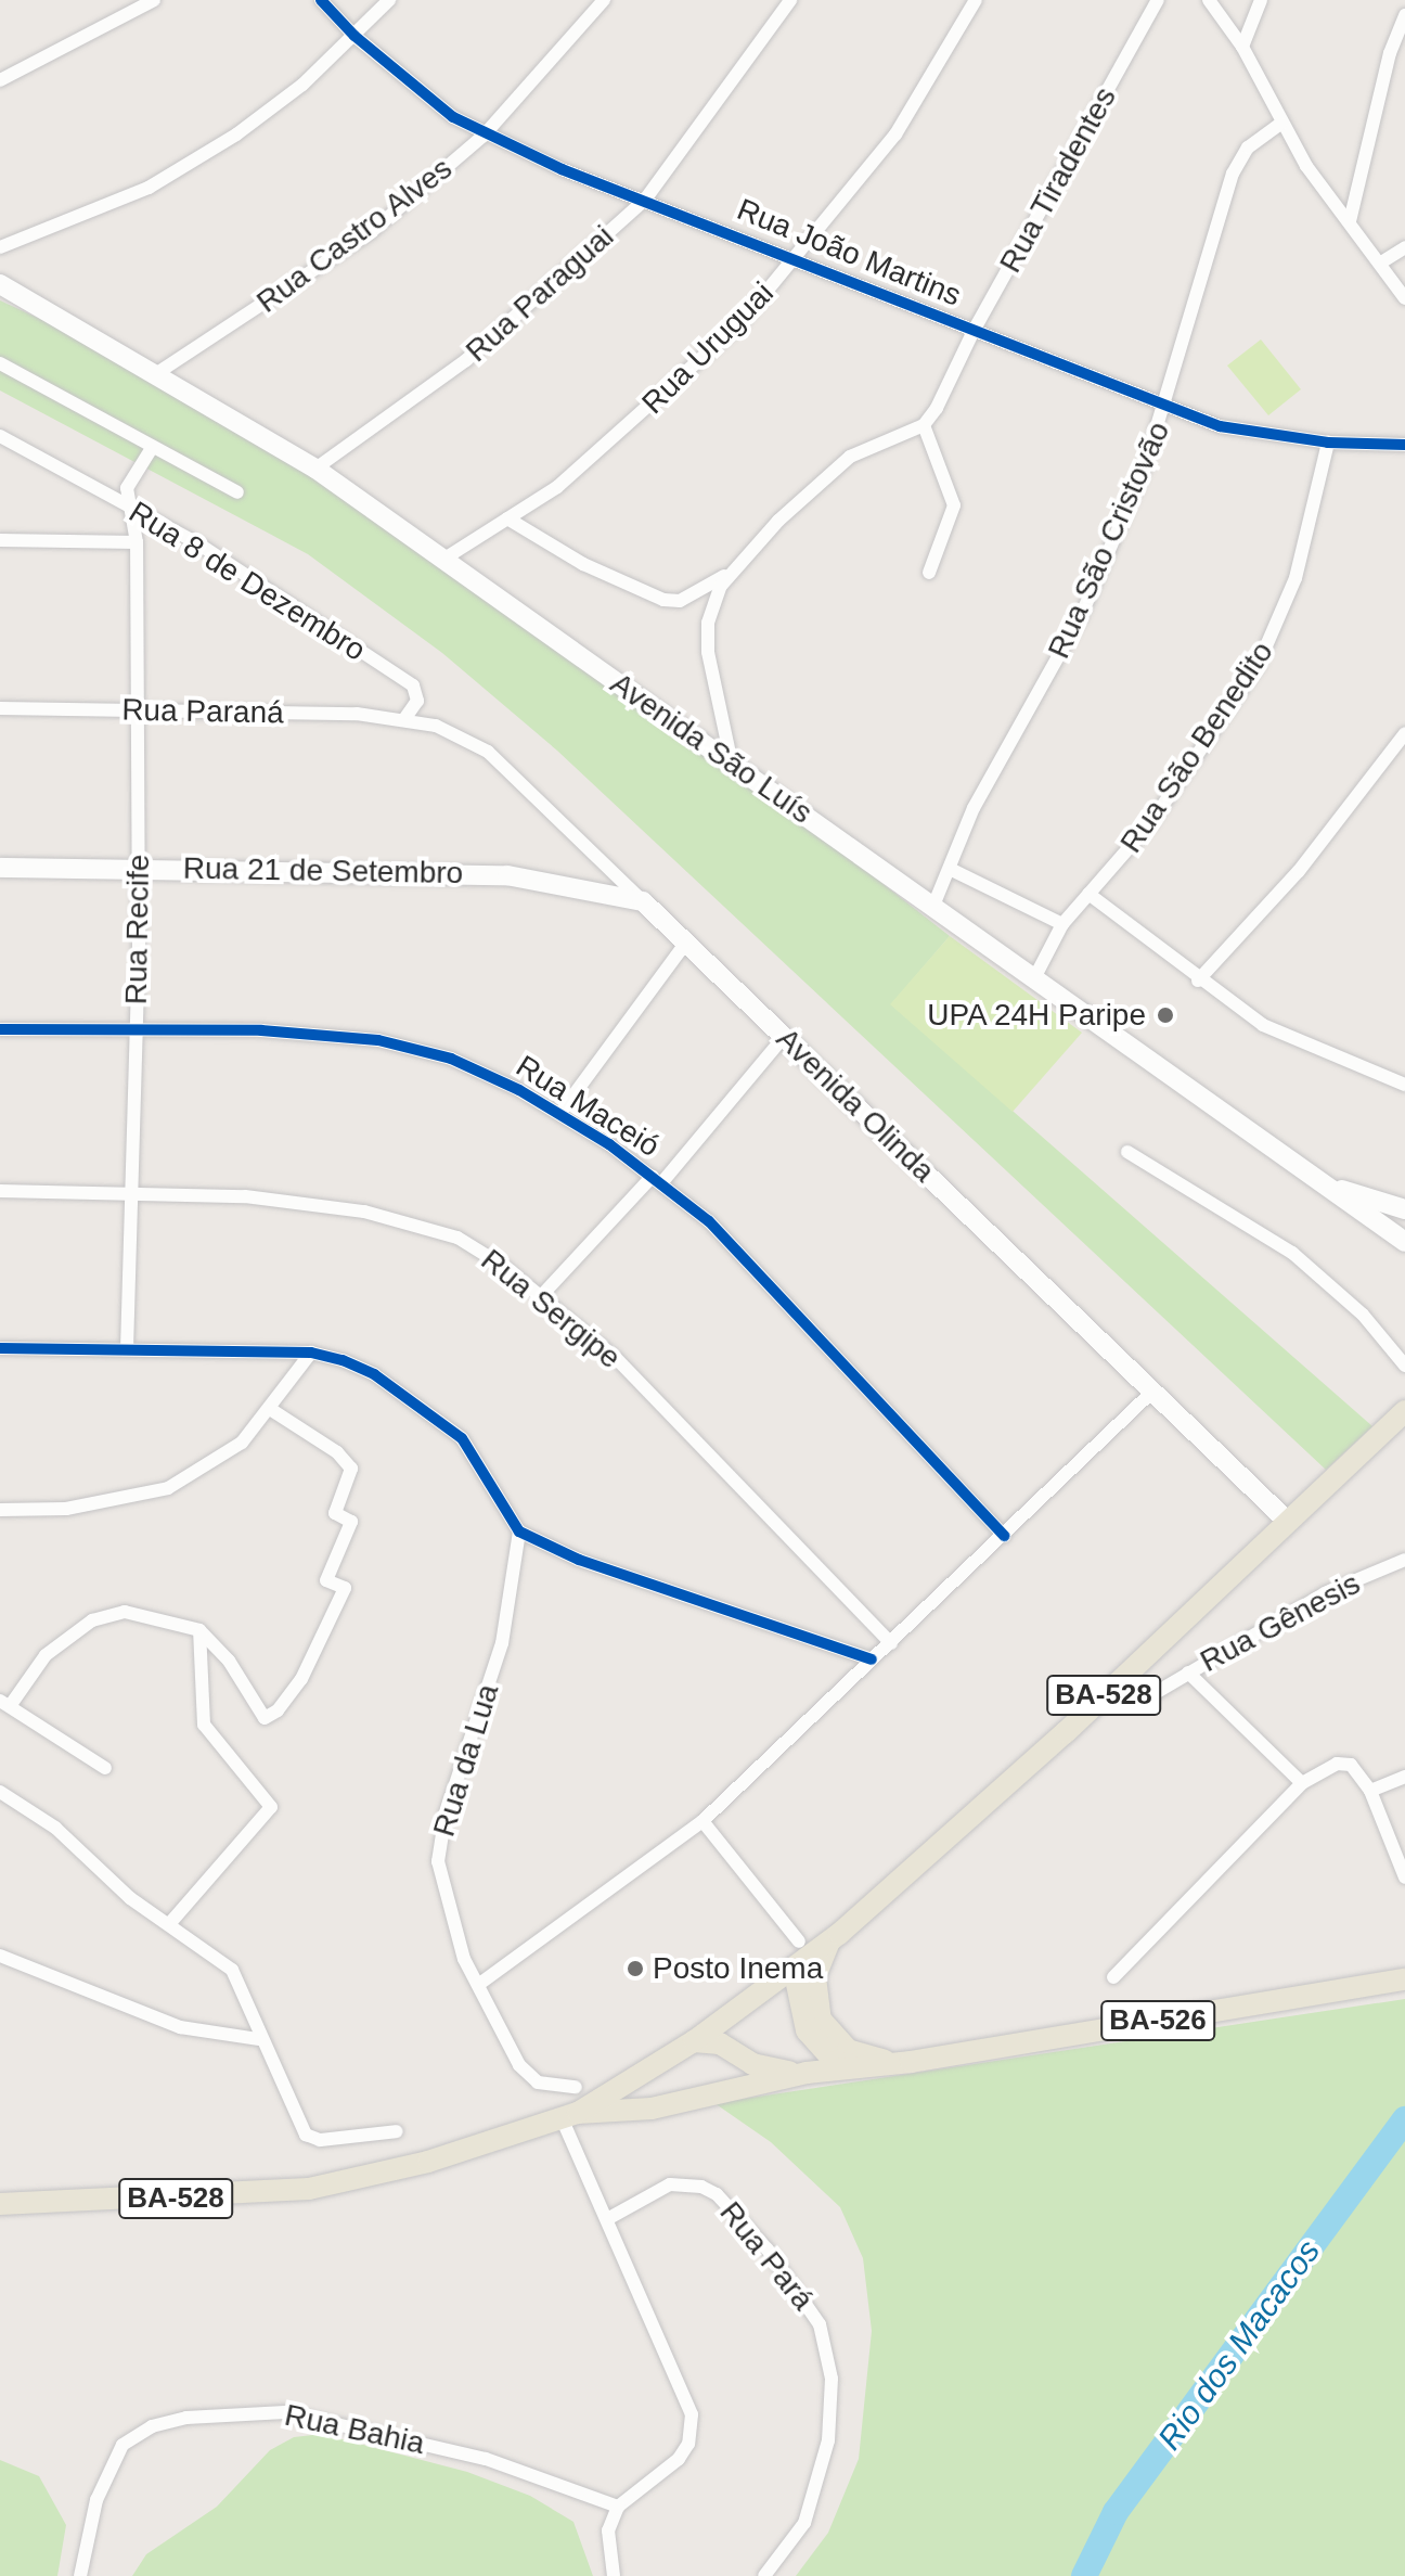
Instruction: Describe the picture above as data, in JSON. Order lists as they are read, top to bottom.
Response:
{
  "streets": {
    "main road": [
      "Avenida São Luís",
      "Rua 21 de Setembro",
      "Avenida Olinda",
      "BA-528",
      "BA-526"
    ],
    "street": [
      "Rua Tiradentes",
      "Rua Castro Alves",
      "Rua João Martins",
      "Rua Paraguai",
      "Rua Uruguai",
      "Rua São Cristovão",
      "Rua 8 de Dezembro",
      "Rua Paraná",
      "Rua São Benedito",
      "Rua Recife",
      "Rua Maceió",
      "Rua Sergipe",
      "Rua Gênesis",
      "Rua da Lua",
      "Rua Pará",
      "Rua Bahia"
    ]
  },
  "crossings": [
    ["Rua Tiradentes", "Rua João Martins"],
    ["Rua Castro Alves", "Rua João Martins"],
    ["Rua Castro Alves", "Avenida São Luís"],
    ["Rua João Martins", "Rua Paraguai"],
    ["Rua João Martins", "Rua Uruguai"],
    ["Rua João Martins", "Rua São Cristovão"],
    ["Rua João Martins", "Rua São Benedito"],
    ["Rua Paraguai", "Avenida São Luís"],
    ["Rua Uruguai", "Avenida São Luís"],
    ["Rua São Cristovão", "Avenida São Luís"],
    ["Rua 8 de Dezembro", "Rua Paraná"],
    ["Rua 8 de Dezembro", "Rua Recife"],
    ["Rua 8 de Dezembro", "Avenida Olinda"],
    ["Rua Paraná", "Rua Recife"],
    ["Rua Paraná", "Avenida Olinda"],
    ["Rua São Benedito", "Avenida São Luís"],
    ["Rua 21 de Setembro", "Rua Recife"],
    ["Rua 21 de Setembro", "Avenida Olinda"],
    ["Rua Recife", "Rua Maceió"],
    ["Rua Recife", "Rua Sergipe"],
    ["Avenida Olinda", "Rua Maceió"],
    ["Avenida Olinda", "BA-528"],
    ["Rua Gênesis", "BA-528"],
    ["BA-528", "BA-526"]
  ],
  "water": ["Rio dos Macacos"],
  "places": ["UPA 24H Paripe", "Posto Inema"]
}
